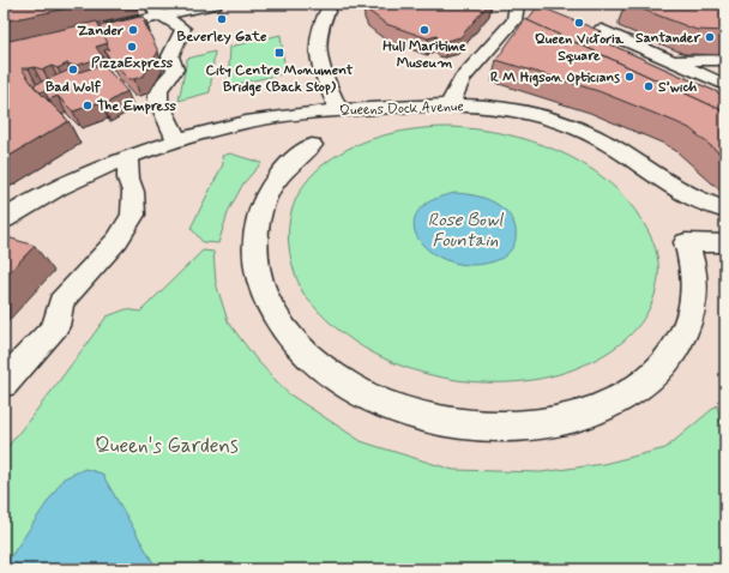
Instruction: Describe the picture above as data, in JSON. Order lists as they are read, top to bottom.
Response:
{
  "streets": {
    "street": ["Queens Dock Avenue"]
  },
  "water": ["Rose Bowl Fountain"],
  "parks": ["Queen's Gardens"],
  "places": {
    "other": [
      "Beverley Gate",
      "Queen Victoria Square",
      "Zander",
      "Hull Maritime Museum",
      "Santander",
      "PizzaExpress",
      "Bad Wolf",
      "R M Higson Opticians",
      "S’wich",
      "The Empress"
    ],
    "transit": ["City Centre Monument Bridge (Back Stop)"]
  }
}
